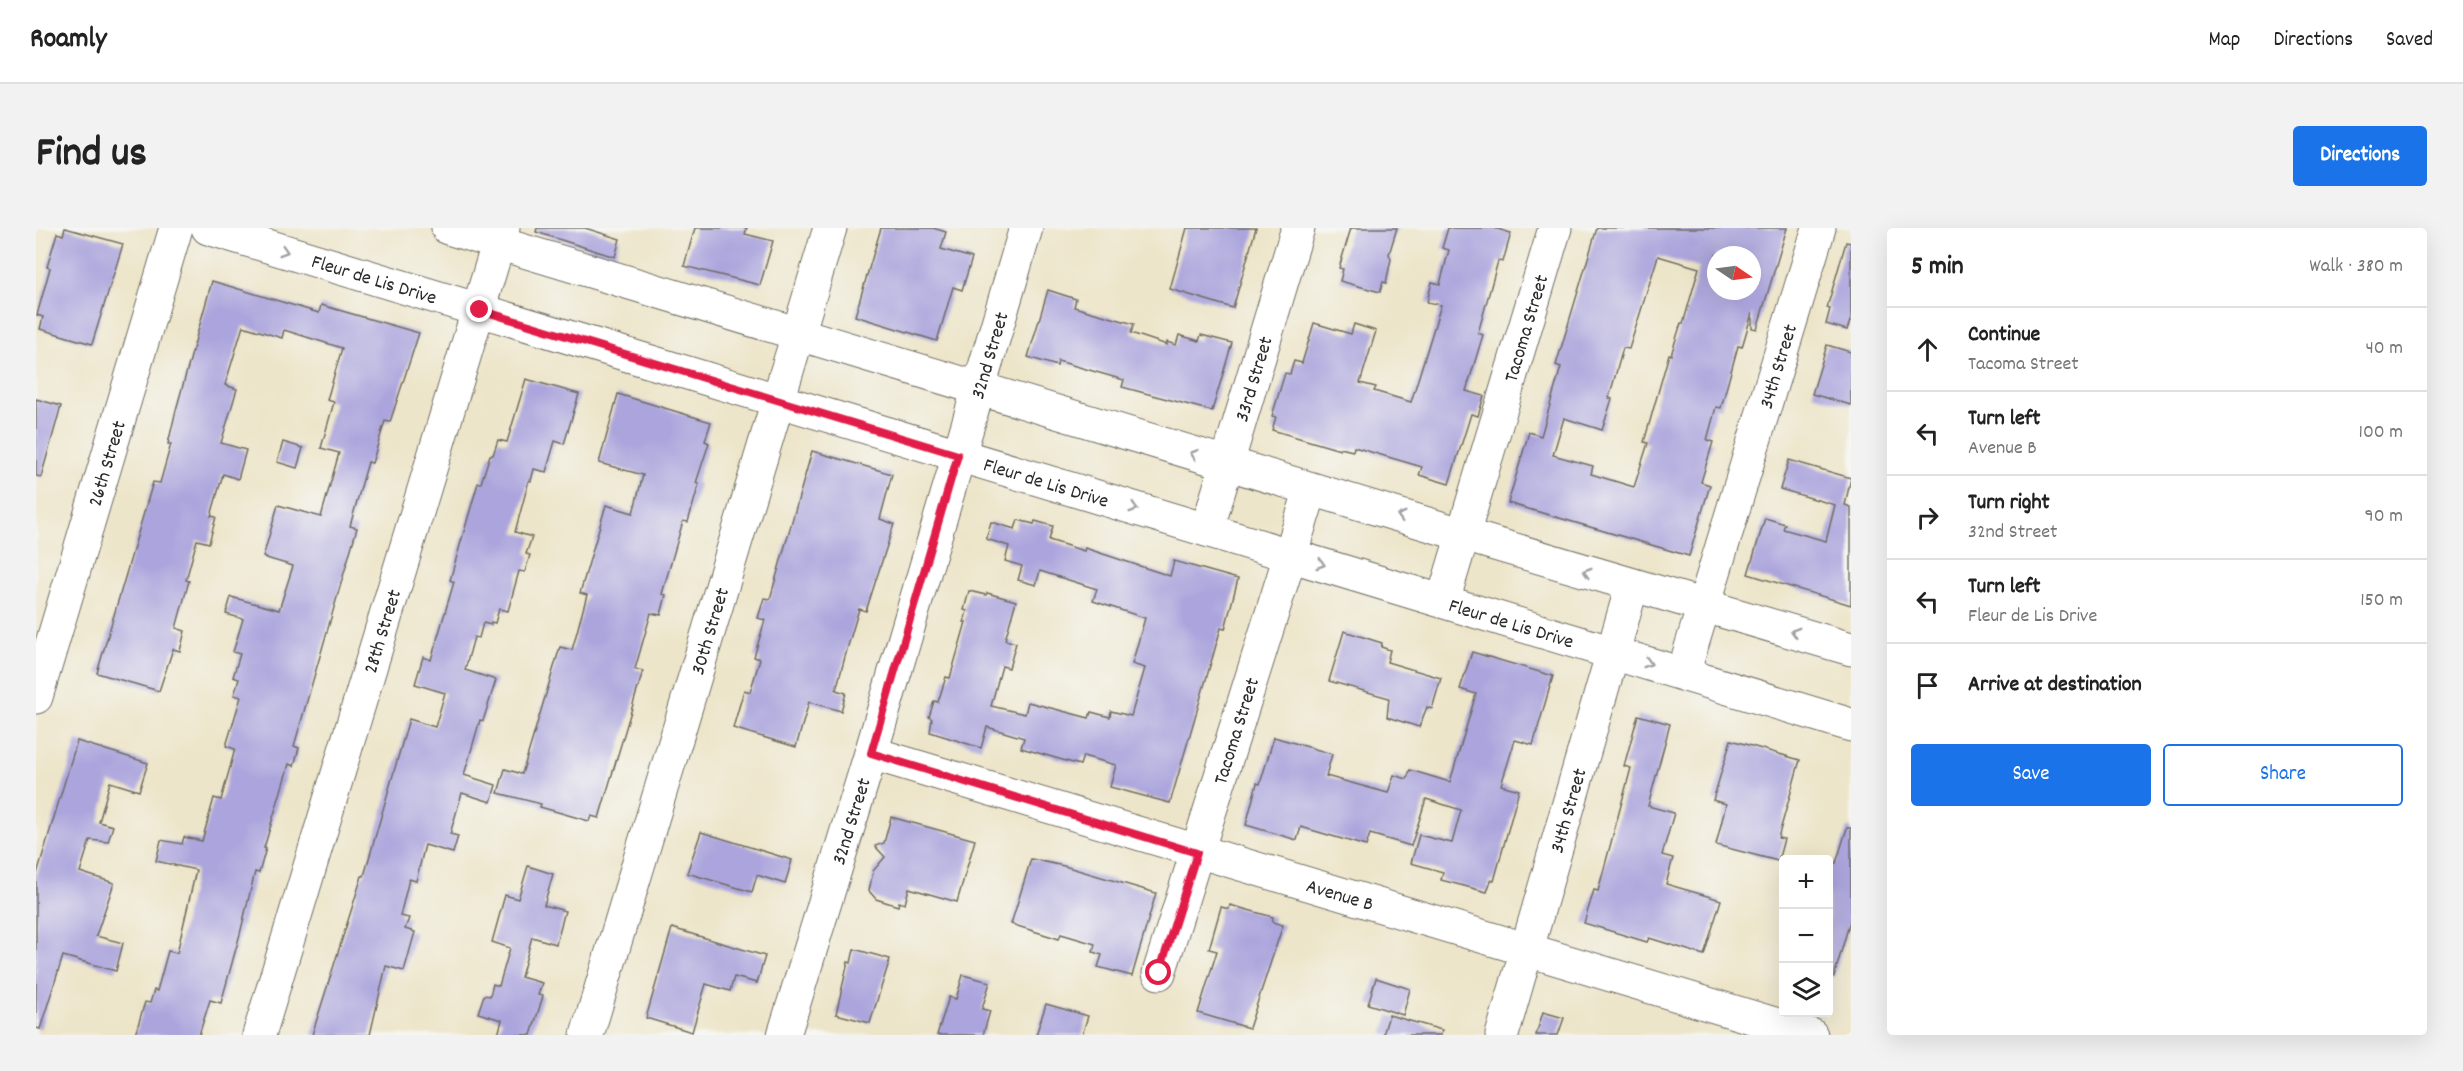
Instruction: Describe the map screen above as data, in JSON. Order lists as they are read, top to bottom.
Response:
{
  "streets": {
    "street": [
      "Fleur de Lis Drive",
      "Tacoma Street",
      "32nd Street",
      "34th Street",
      "33rd Street",
      "26th Street",
      "28th Street",
      "30th Street",
      "Avenue B"
    ]
  },
  "crossings": [
    ["Fleur de Lis Drive", "Tacoma Street"],
    ["Fleur de Lis Drive", "32nd Street"],
    ["Fleur de Lis Drive", "34th Street"],
    ["Fleur de Lis Drive", "33rd Street"],
    ["Fleur de Lis Drive", "28th Street"],
    ["Fleur de Lis Drive", "30th Street"],
    ["Tacoma Street", "Avenue B"],
    ["32nd Street", "Avenue B"],
    ["34th Street", "Avenue B"]
  ],
  "north": "right",
  "page": {
    "header": "Roamly",
    "nav": ["Map", "Directions", "Saved"],
    "title": "Find us",
    "buttons": [
      "Directions",
      ["Save", "Share"]
    ],
    "heading": ["5 min", "Walk · 380 m"],
    "list": [
      ["Continue", "Tacoma Street", "40 m"],
      ["Turn left", "Avenue B", "100 m"],
      ["Turn right", "32nd Street", "90 m"],
      ["Turn left", "Fleur de Lis Drive", "150 m"],
      "Arrive at destination"
    ],
    "map_buttons": ["+", "−"]
  }
}
